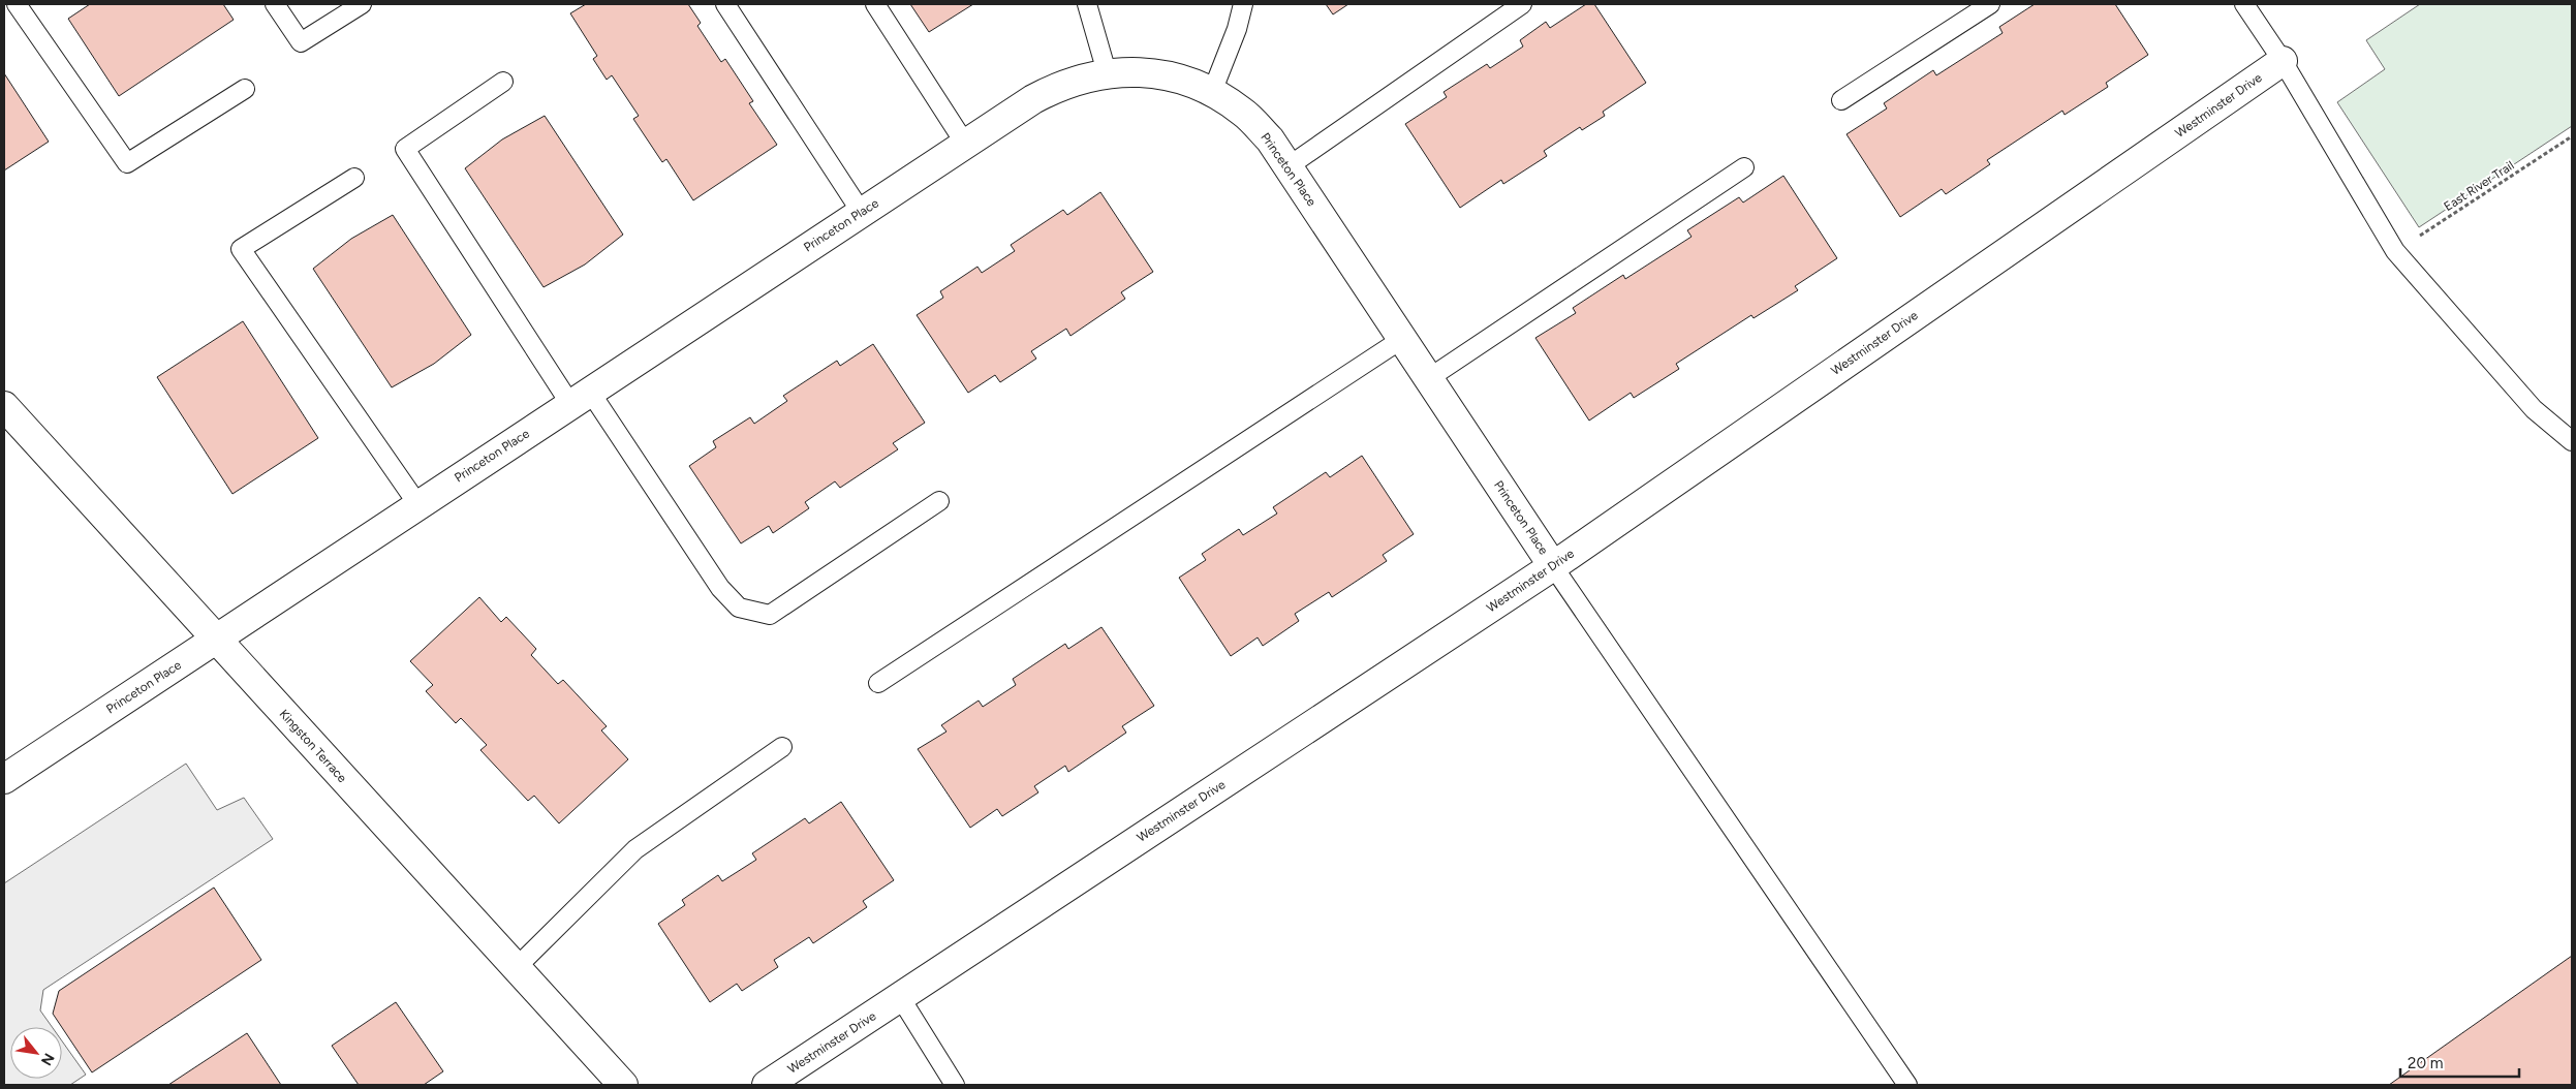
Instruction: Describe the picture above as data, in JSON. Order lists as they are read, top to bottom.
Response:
{
  "streets": {
    "street": ["Westminster Drive", "Princeton Place", "Kingston Terrace"],
    "path": ["East River Trail"]
  },
  "crossings": [
    ["Westminster Drive", "Princeton Place"],
    ["Princeton Place", "Kingston Terrace"]
  ],
  "scale_bar": "20 m",
  "north": "bottom right"
}
